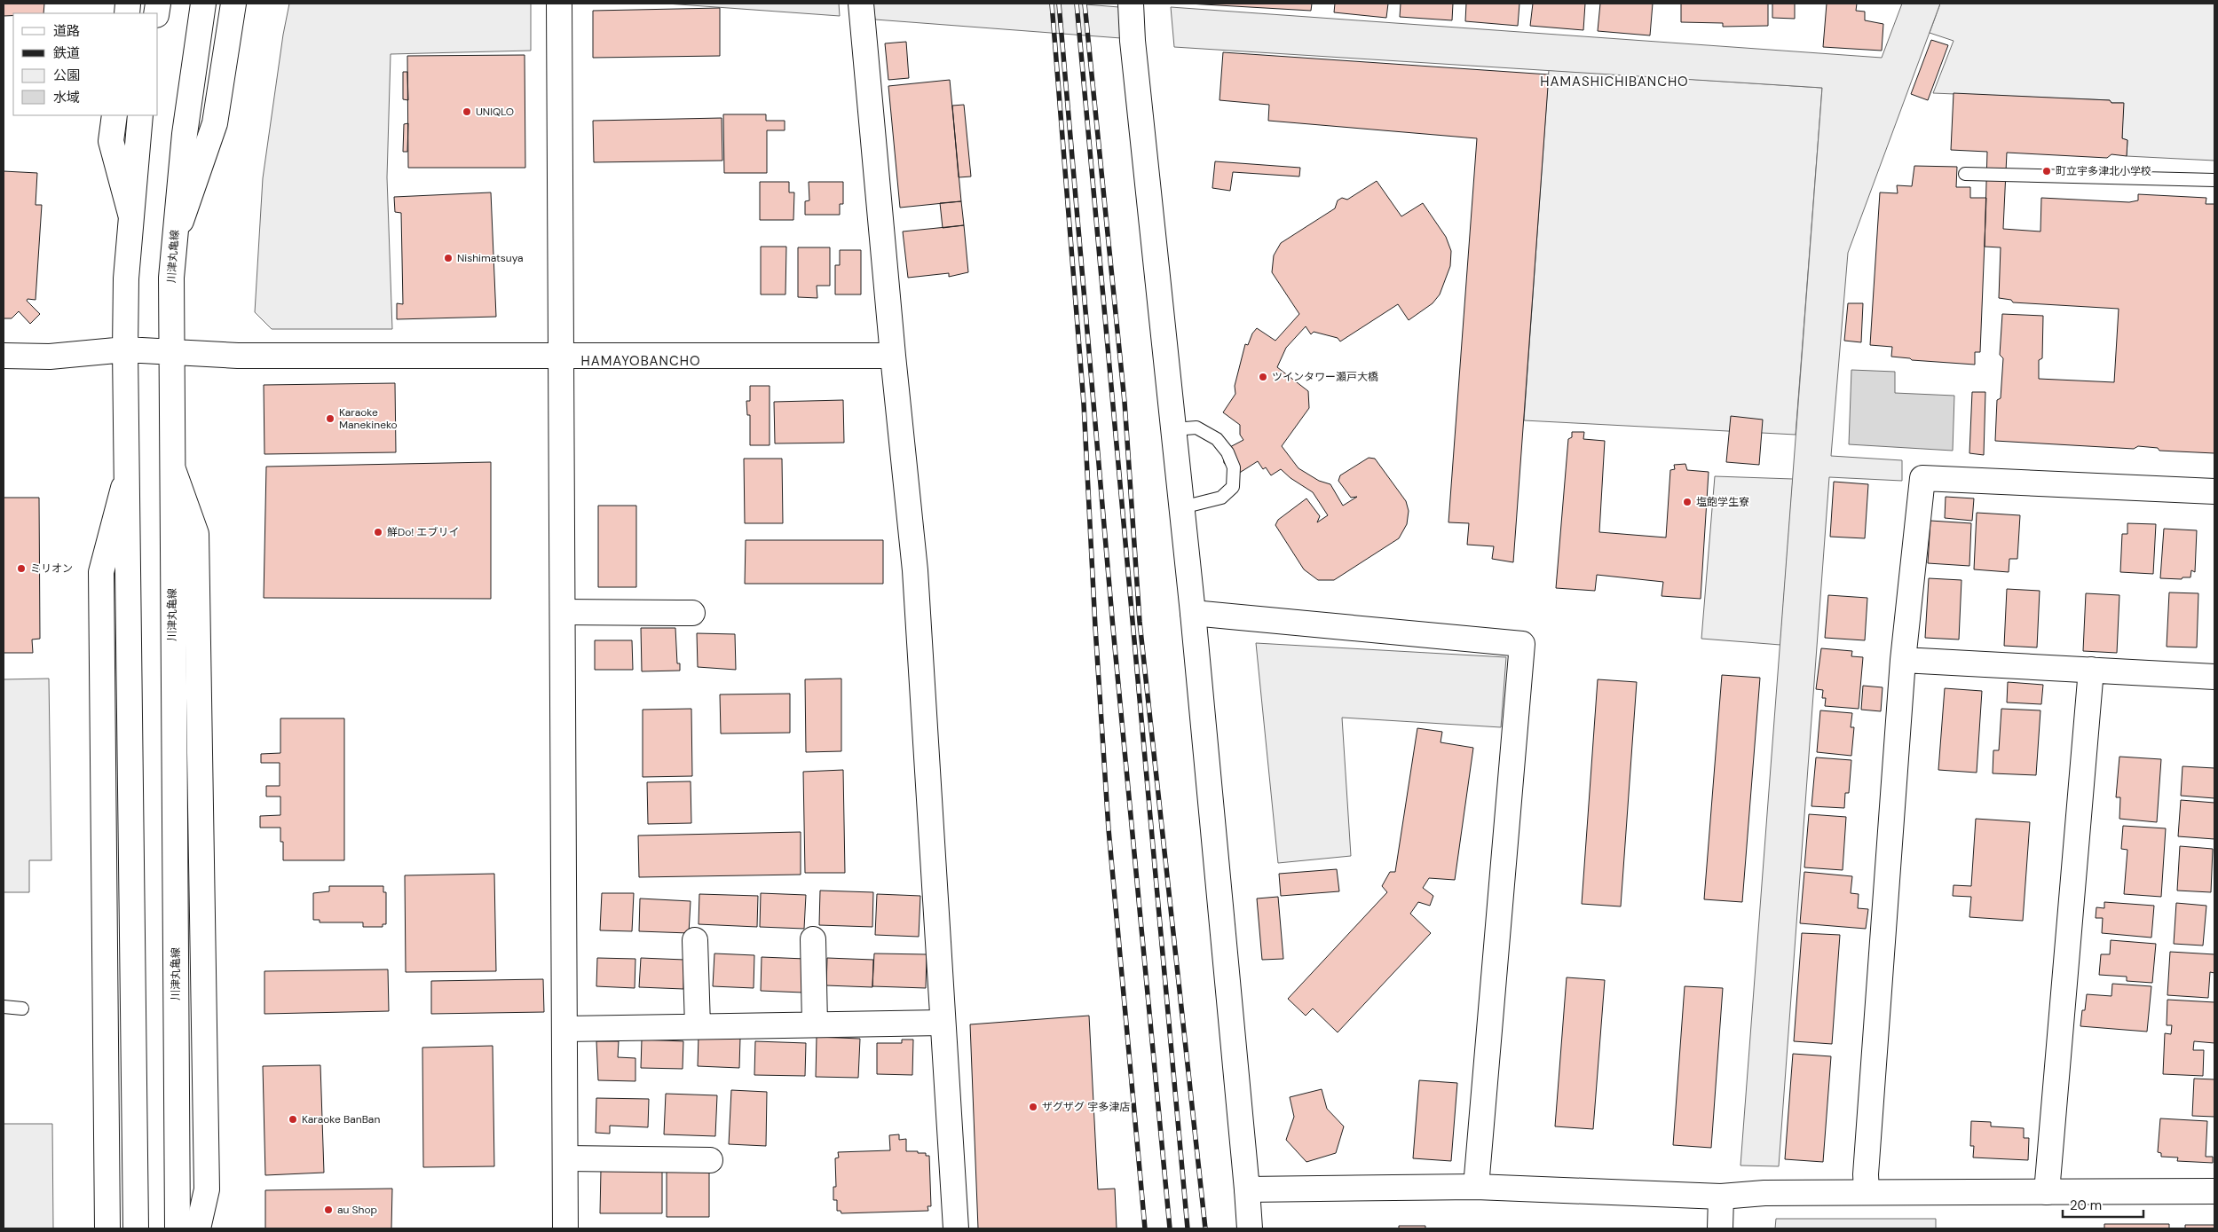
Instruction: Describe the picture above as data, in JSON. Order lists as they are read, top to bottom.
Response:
{
  "streets": {
    "street": ["川津丸亀線"]
  },
  "districts": ["HAMASHICHIBANCHO", "HAMAYOBANCHO"],
  "places": [
    "UNIQLO",
    "町立宇多津北小学校",
    "Nishimatsuya",
    "ツインタワー瀬戸大橋",
    "Karaoke Manekineko",
    "塩飽学生寮",
    "鮮Do! エブリイ",
    "ミリオン",
    "ザグザグ 宇多津店",
    "Karaoke BanBan",
    "au Shop"
  ],
  "legend": [
    "道路",
    "鉄道",
    "公園",
    "水域"
  ],
  "scale_bar": "20 m"
}
